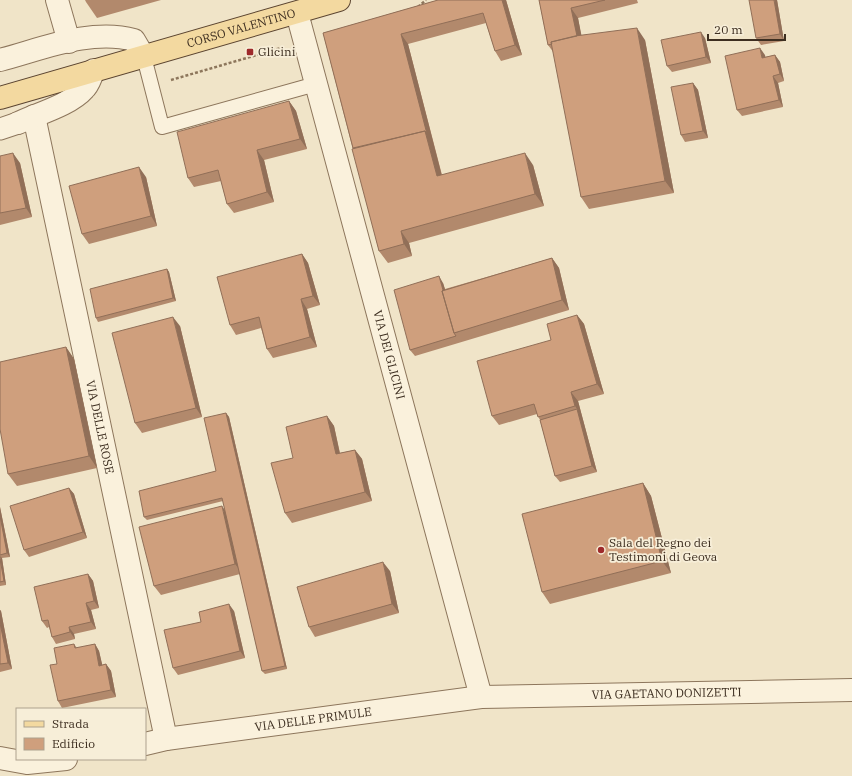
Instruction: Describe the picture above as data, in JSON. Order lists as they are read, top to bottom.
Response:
{
  "streets": {
    "main road": ["CORSO VALENTINO"],
    "street": [
      "VIA DEI GLICINI",
      "VIA DELLE ROSE",
      "VIA GAETANO DONIZETTI",
      "VIA DELLE PRIMULE"
    ]
  },
  "crossings": [
    ["CORSO VALENTINO", "VIA DEI GLICINI"],
    ["VIA DEI GLICINI", "VIA GAETANO DONIZETTI"],
    ["VIA DEI GLICINI", "VIA DELLE PRIMULE"],
    ["VIA DELLE ROSE", "VIA DELLE PRIMULE"],
    ["VIA GAETANO DONIZETTI", "VIA DELLE PRIMULE"]
  ],
  "places": {
    "transit": ["Glicini"],
    "other": ["Sala del Regno dei Testimoni di Geova"]
  },
  "legend": ["Strada", "Edificio"],
  "scale_bar": "20 m"
}
